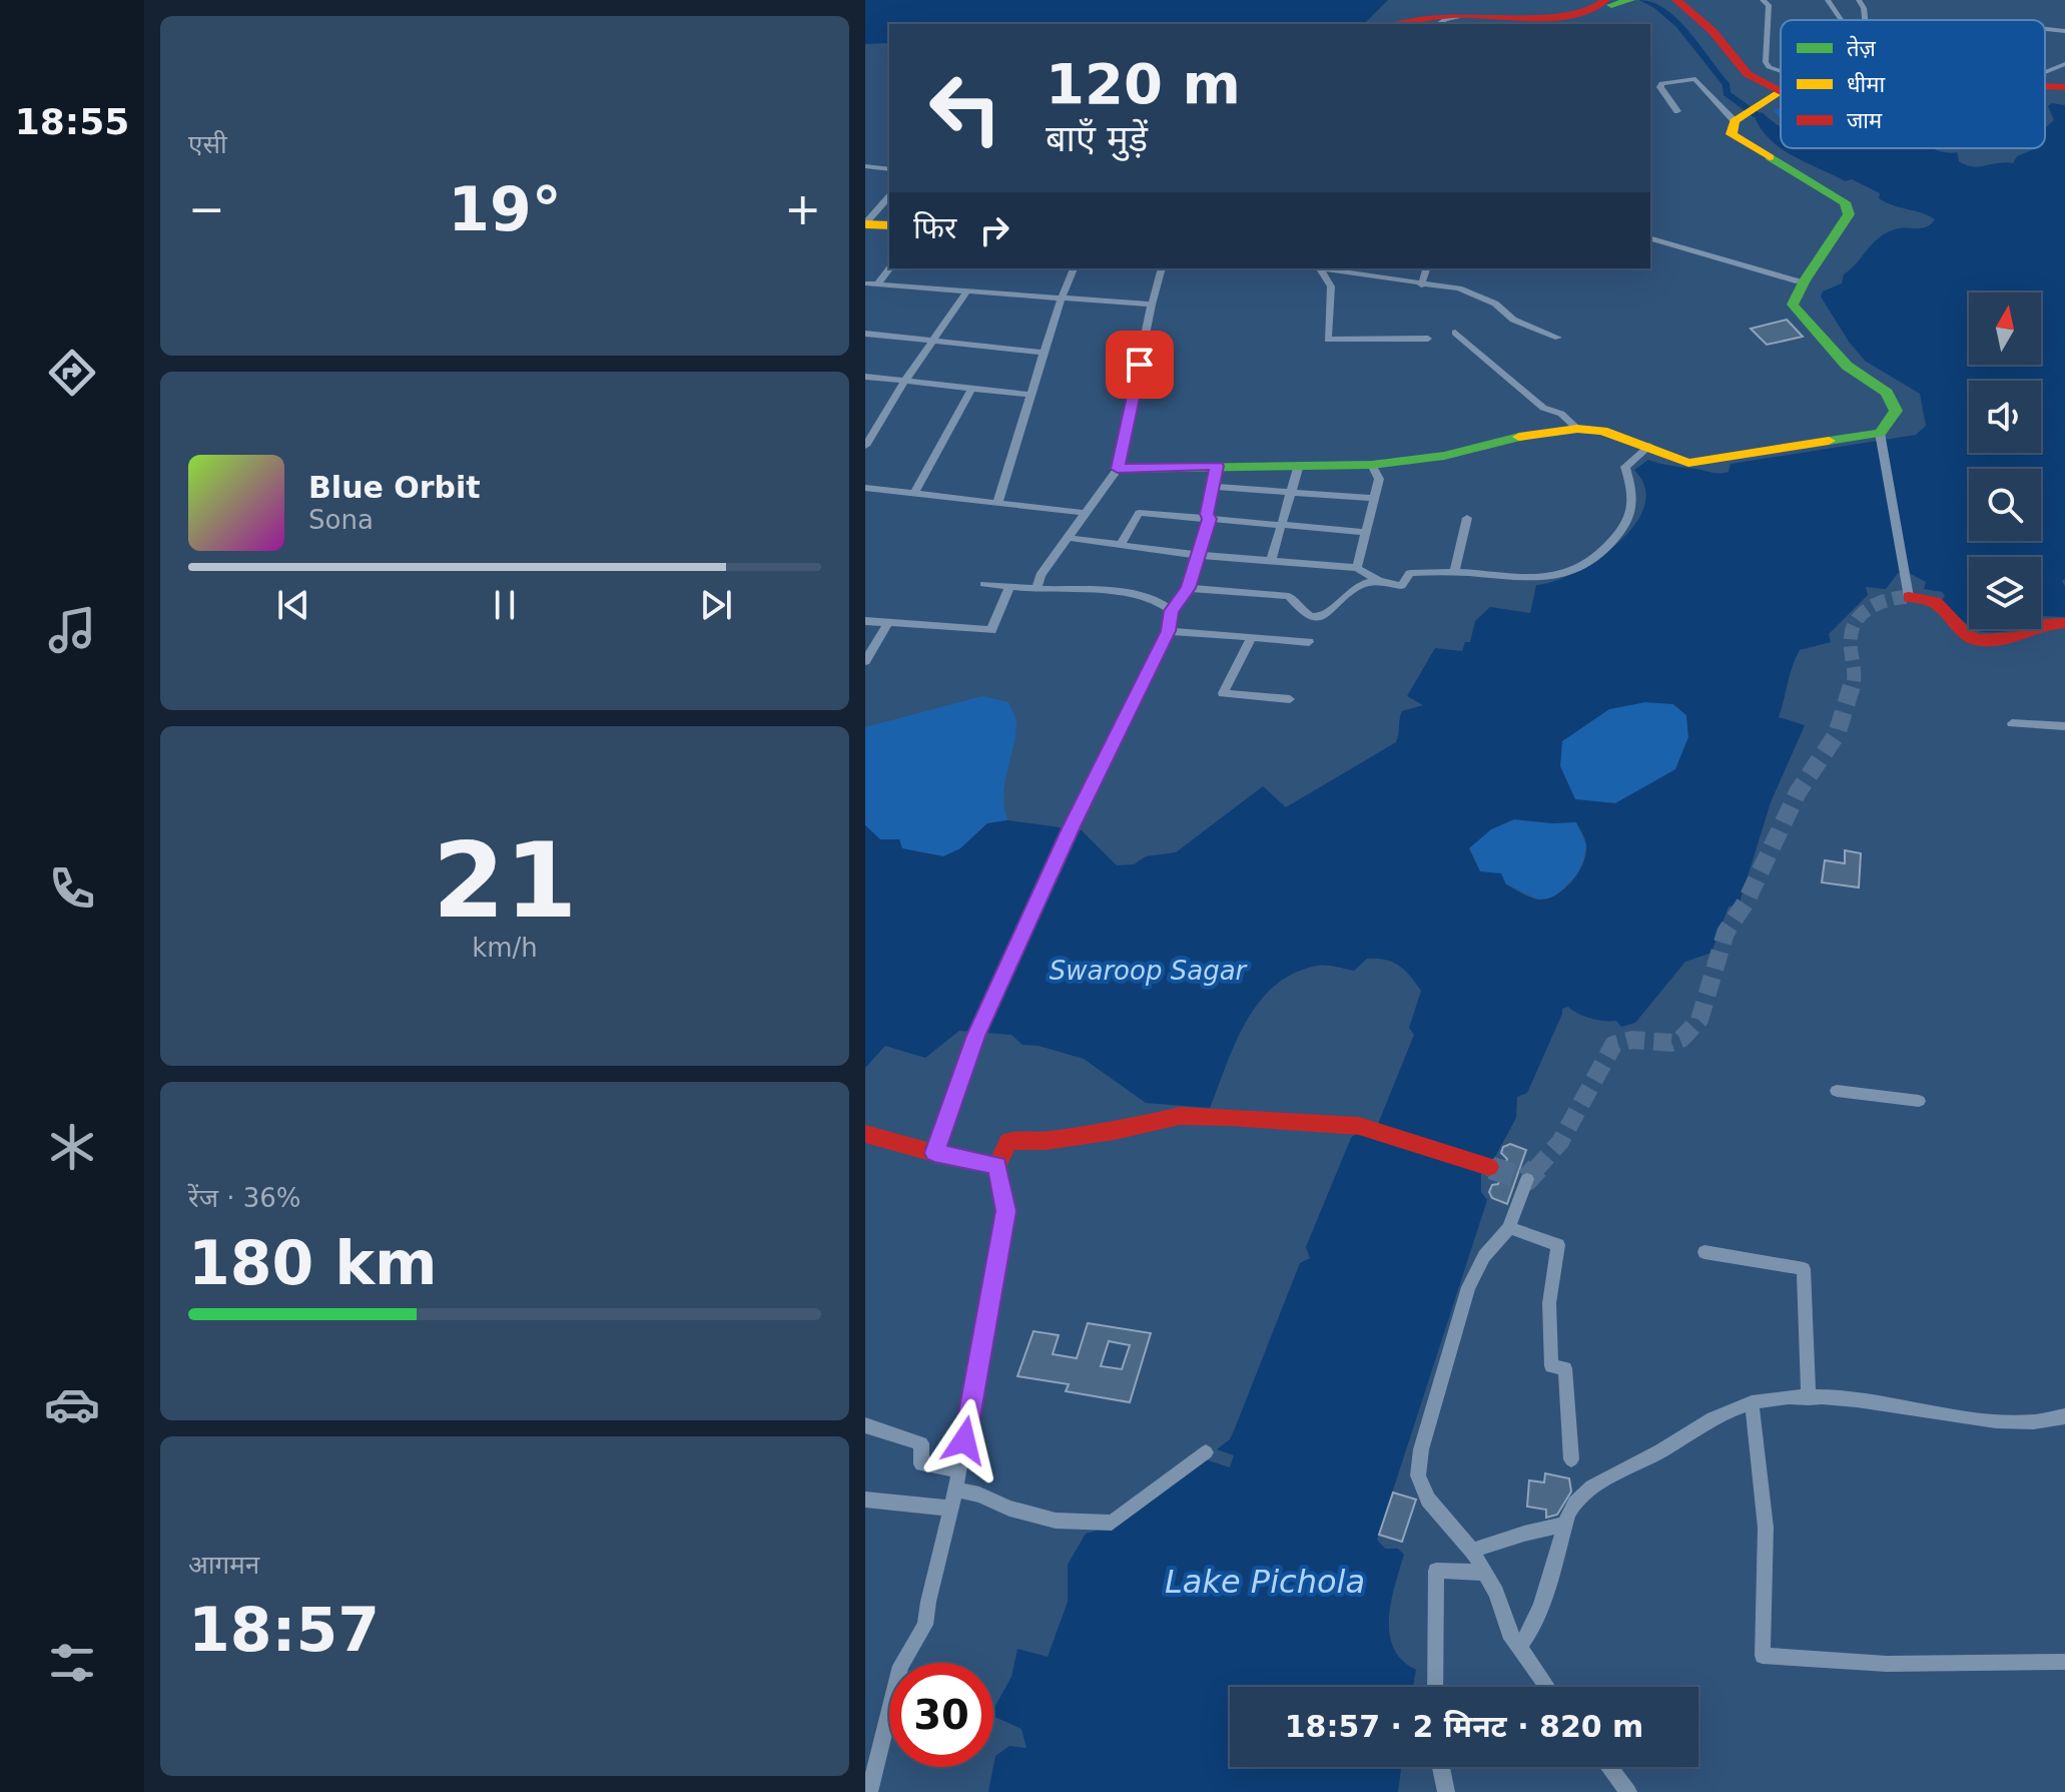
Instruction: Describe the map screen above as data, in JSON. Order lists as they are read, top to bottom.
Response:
{
  "water": ["Swaroop Sagar", "Lake Pichola"],
  "legend": ["तेज़", "धीमा", "जाम"],
  "north": "top",
  "page": {
    "tabs": "18:55",
    "tile": [
      "एसी",
      ["21", "km/h"],
      ["रेंज · 36%", "180 km"],
      ["आगमन", "18:57"]
    ],
    "turn": ["120 m", "बाएँ मुड़ें"],
    "heat": ["−", "19°", "+"],
    "then": "फिर",
    "song": ["Blue Orbit", "Sona"],
    "limit": "30",
    "trip": "18:57 · 2 मिनट · 820 m"
  }
}
